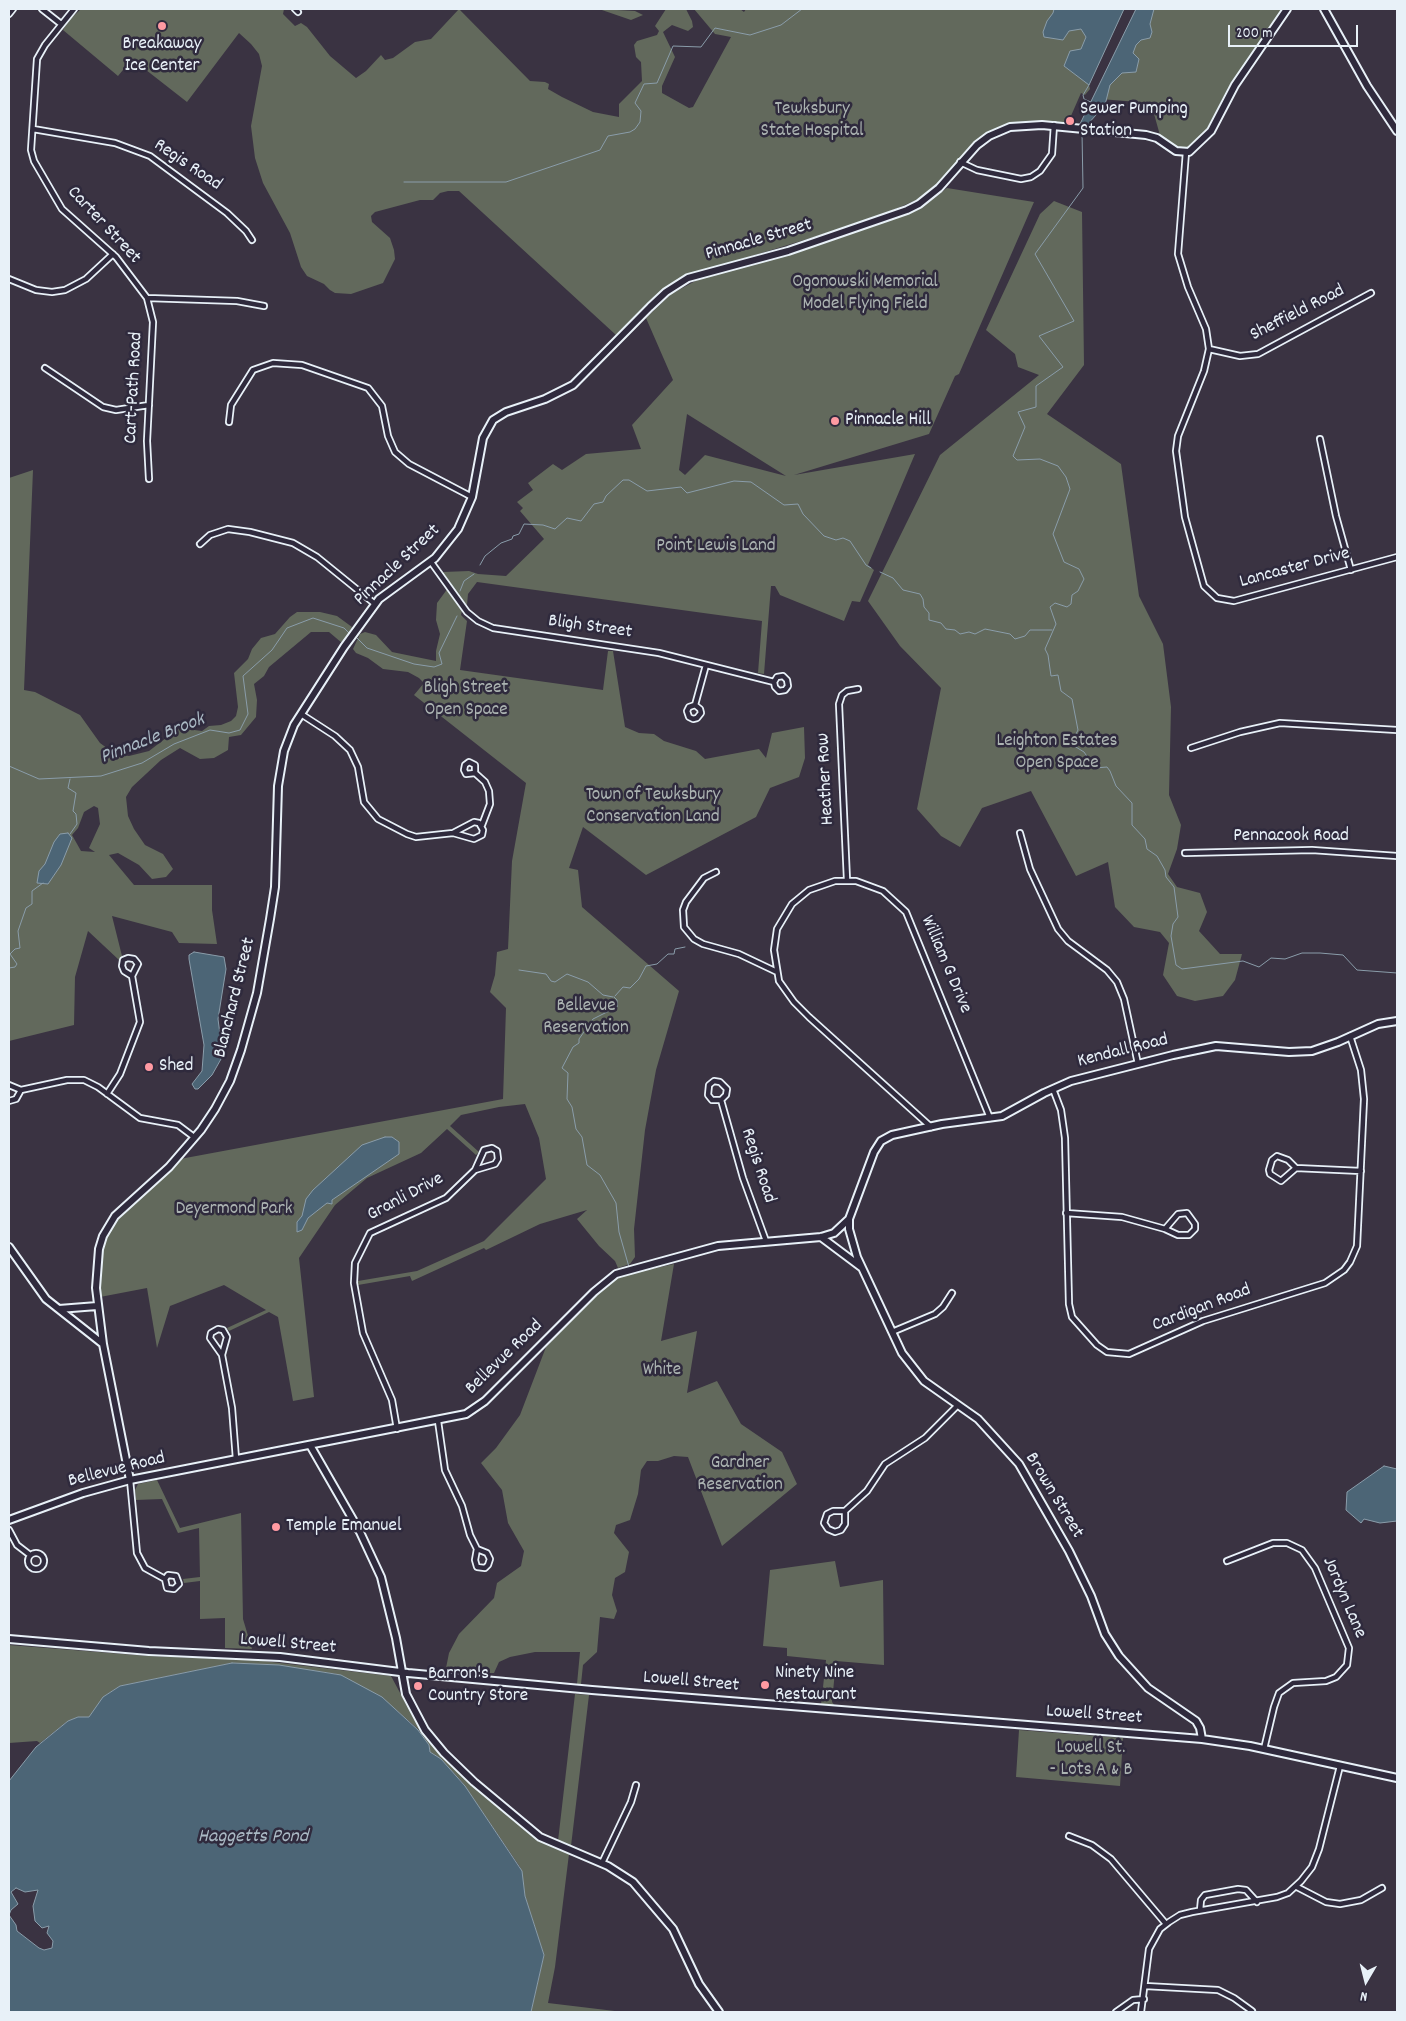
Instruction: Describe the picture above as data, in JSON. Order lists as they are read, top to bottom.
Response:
{
  "streets": {
    "street": [
      "Regis Road",
      "Carter Street",
      "Pinnacle Street",
      "Sheffield Road",
      "Cart-Path Road",
      "Lancaster Drive",
      "Bligh Street",
      "Heather Row",
      "Pennacook Road",
      "William G Drive",
      "Blanchard Street",
      "Kendall Road",
      "Granli Drive",
      "Cardigan Road",
      "Bellevue Road",
      "Brown Street",
      "Jordyn Lane",
      "Lowell Street"
    ]
  },
  "crossings": [
    ["Regis Road", "Carter Street"],
    ["Regis Road", "Bellevue Road"],
    ["Carter Street", "Cart-Path Road"],
    ["Pinnacle Street", "Lancaster Drive"],
    ["Pinnacle Street", "Bligh Street"],
    ["Pinnacle Street", "Blanchard Street"],
    ["Sheffield Road", "Lancaster Drive"],
    ["Heather Row", "William G Drive"],
    ["William G Drive", "Kendall Road"],
    ["Blanchard Street", "Bellevue Road"],
    ["Kendall Road", "Cardigan Road"],
    ["Kendall Road", "Bellevue Road"],
    ["Kendall Road", "Brown Street"],
    ["Granli Drive", "Bellevue Road"],
    ["Bellevue Road", "Brown Street"],
    ["Brown Street", "Lowell Street"],
    ["Jordyn Lane", "Lowell Street"]
  ],
  "water": ["Pinnacle Brook", "Haggetts Pond"],
  "parks": [
    "Tewksbury State Hospital",
    "Ogonowski Memorial Model Flying Field",
    "Point Lewis Land",
    "Bligh Street Open Space",
    "Leighton Estates Open Space",
    "Town of Tewksbury Conservation Land",
    "Bellevue Reservation",
    "Deyermond Park",
    "White",
    "Gardner Reservation",
    "Lowell St. - Lots A & B"
  ],
  "places": [
    "Breakaway Ice Center",
    "Sewer Pumping Station",
    "Pinnacle Hill",
    "Shed",
    "Temple Emanuel",
    "Ninety Nine Restaurant",
    "Barron's Country Store"
  ],
  "scale_bar": "200 m",
  "north": "bottom"
}
